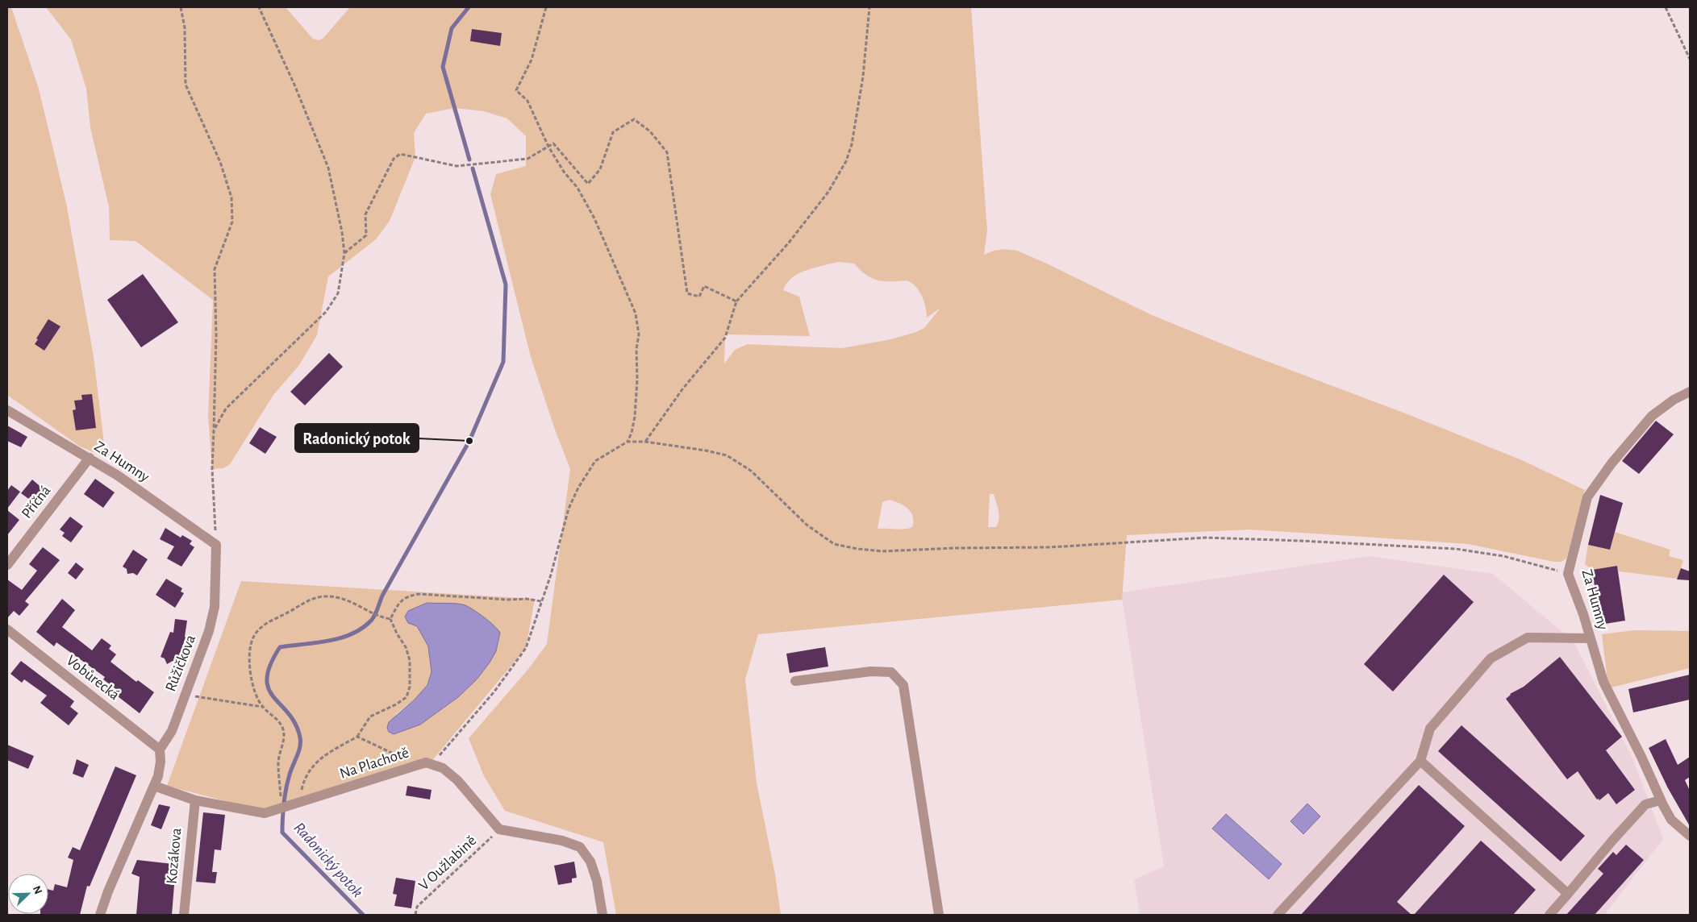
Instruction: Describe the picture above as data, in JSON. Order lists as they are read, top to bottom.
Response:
{
  "streets": {
    "street": [
      "Za Humny",
      "Příčná",
      "Růžičkova",
      "Vobůrecká",
      "Na Plachotě",
      "Kozákova"
    ],
    "path": ["V Oužlabině"]
  },
  "crossings": [
    ["Za Humny", "Příčná"],
    ["Za Humny", "Růžičkova"],
    ["Růžičkova", "Vobůrecká"],
    ["Na Plachotě", "Kozákova"],
    ["Na Plachotě", "V Oužlabině"]
  ],
  "water": ["Radonický potok"],
  "places": ["Radonický potok"],
  "north": "top right"
}
